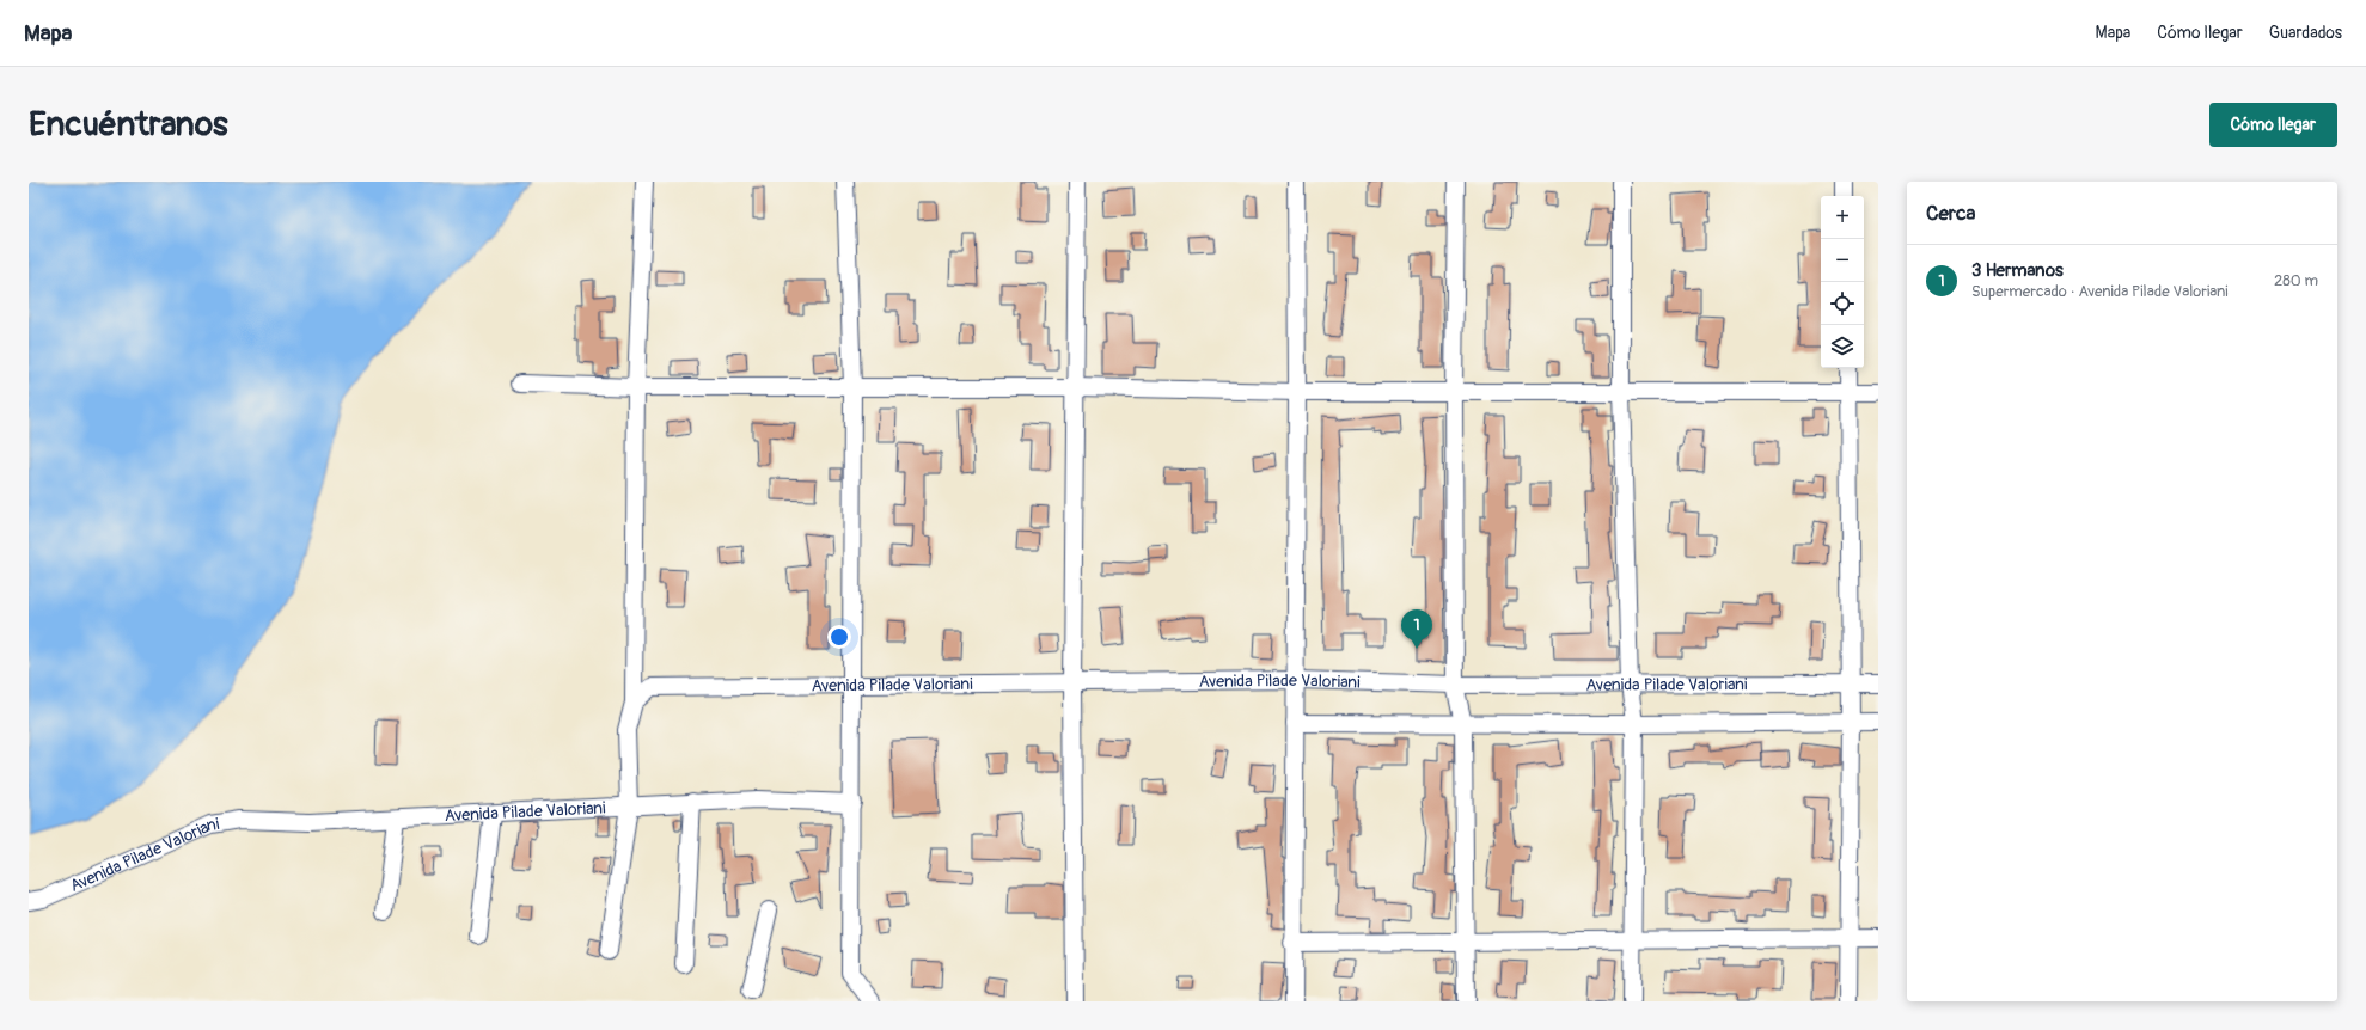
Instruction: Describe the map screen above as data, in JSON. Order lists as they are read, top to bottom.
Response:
{
  "streets": {
    "street": ["Avenida Pilade Valoriani"]
  },
  "page": {
    "header": "Mapa",
    "nav": ["Mapa", "Cómo llegar", "Guardados"],
    "buttons": "Cómo llegar",
    "title": "Encuéntranos",
    "heading": "Cerca",
    "map_buttons": ["+", "−"],
    "list": [
      {
        "mark": "1",
        "name": "3 Hermanos",
        "note": "Supermercado · Avenida Pilade Valoriani",
        "value": "280 m"
      }
    ],
    "pins": "1"
  }
}
